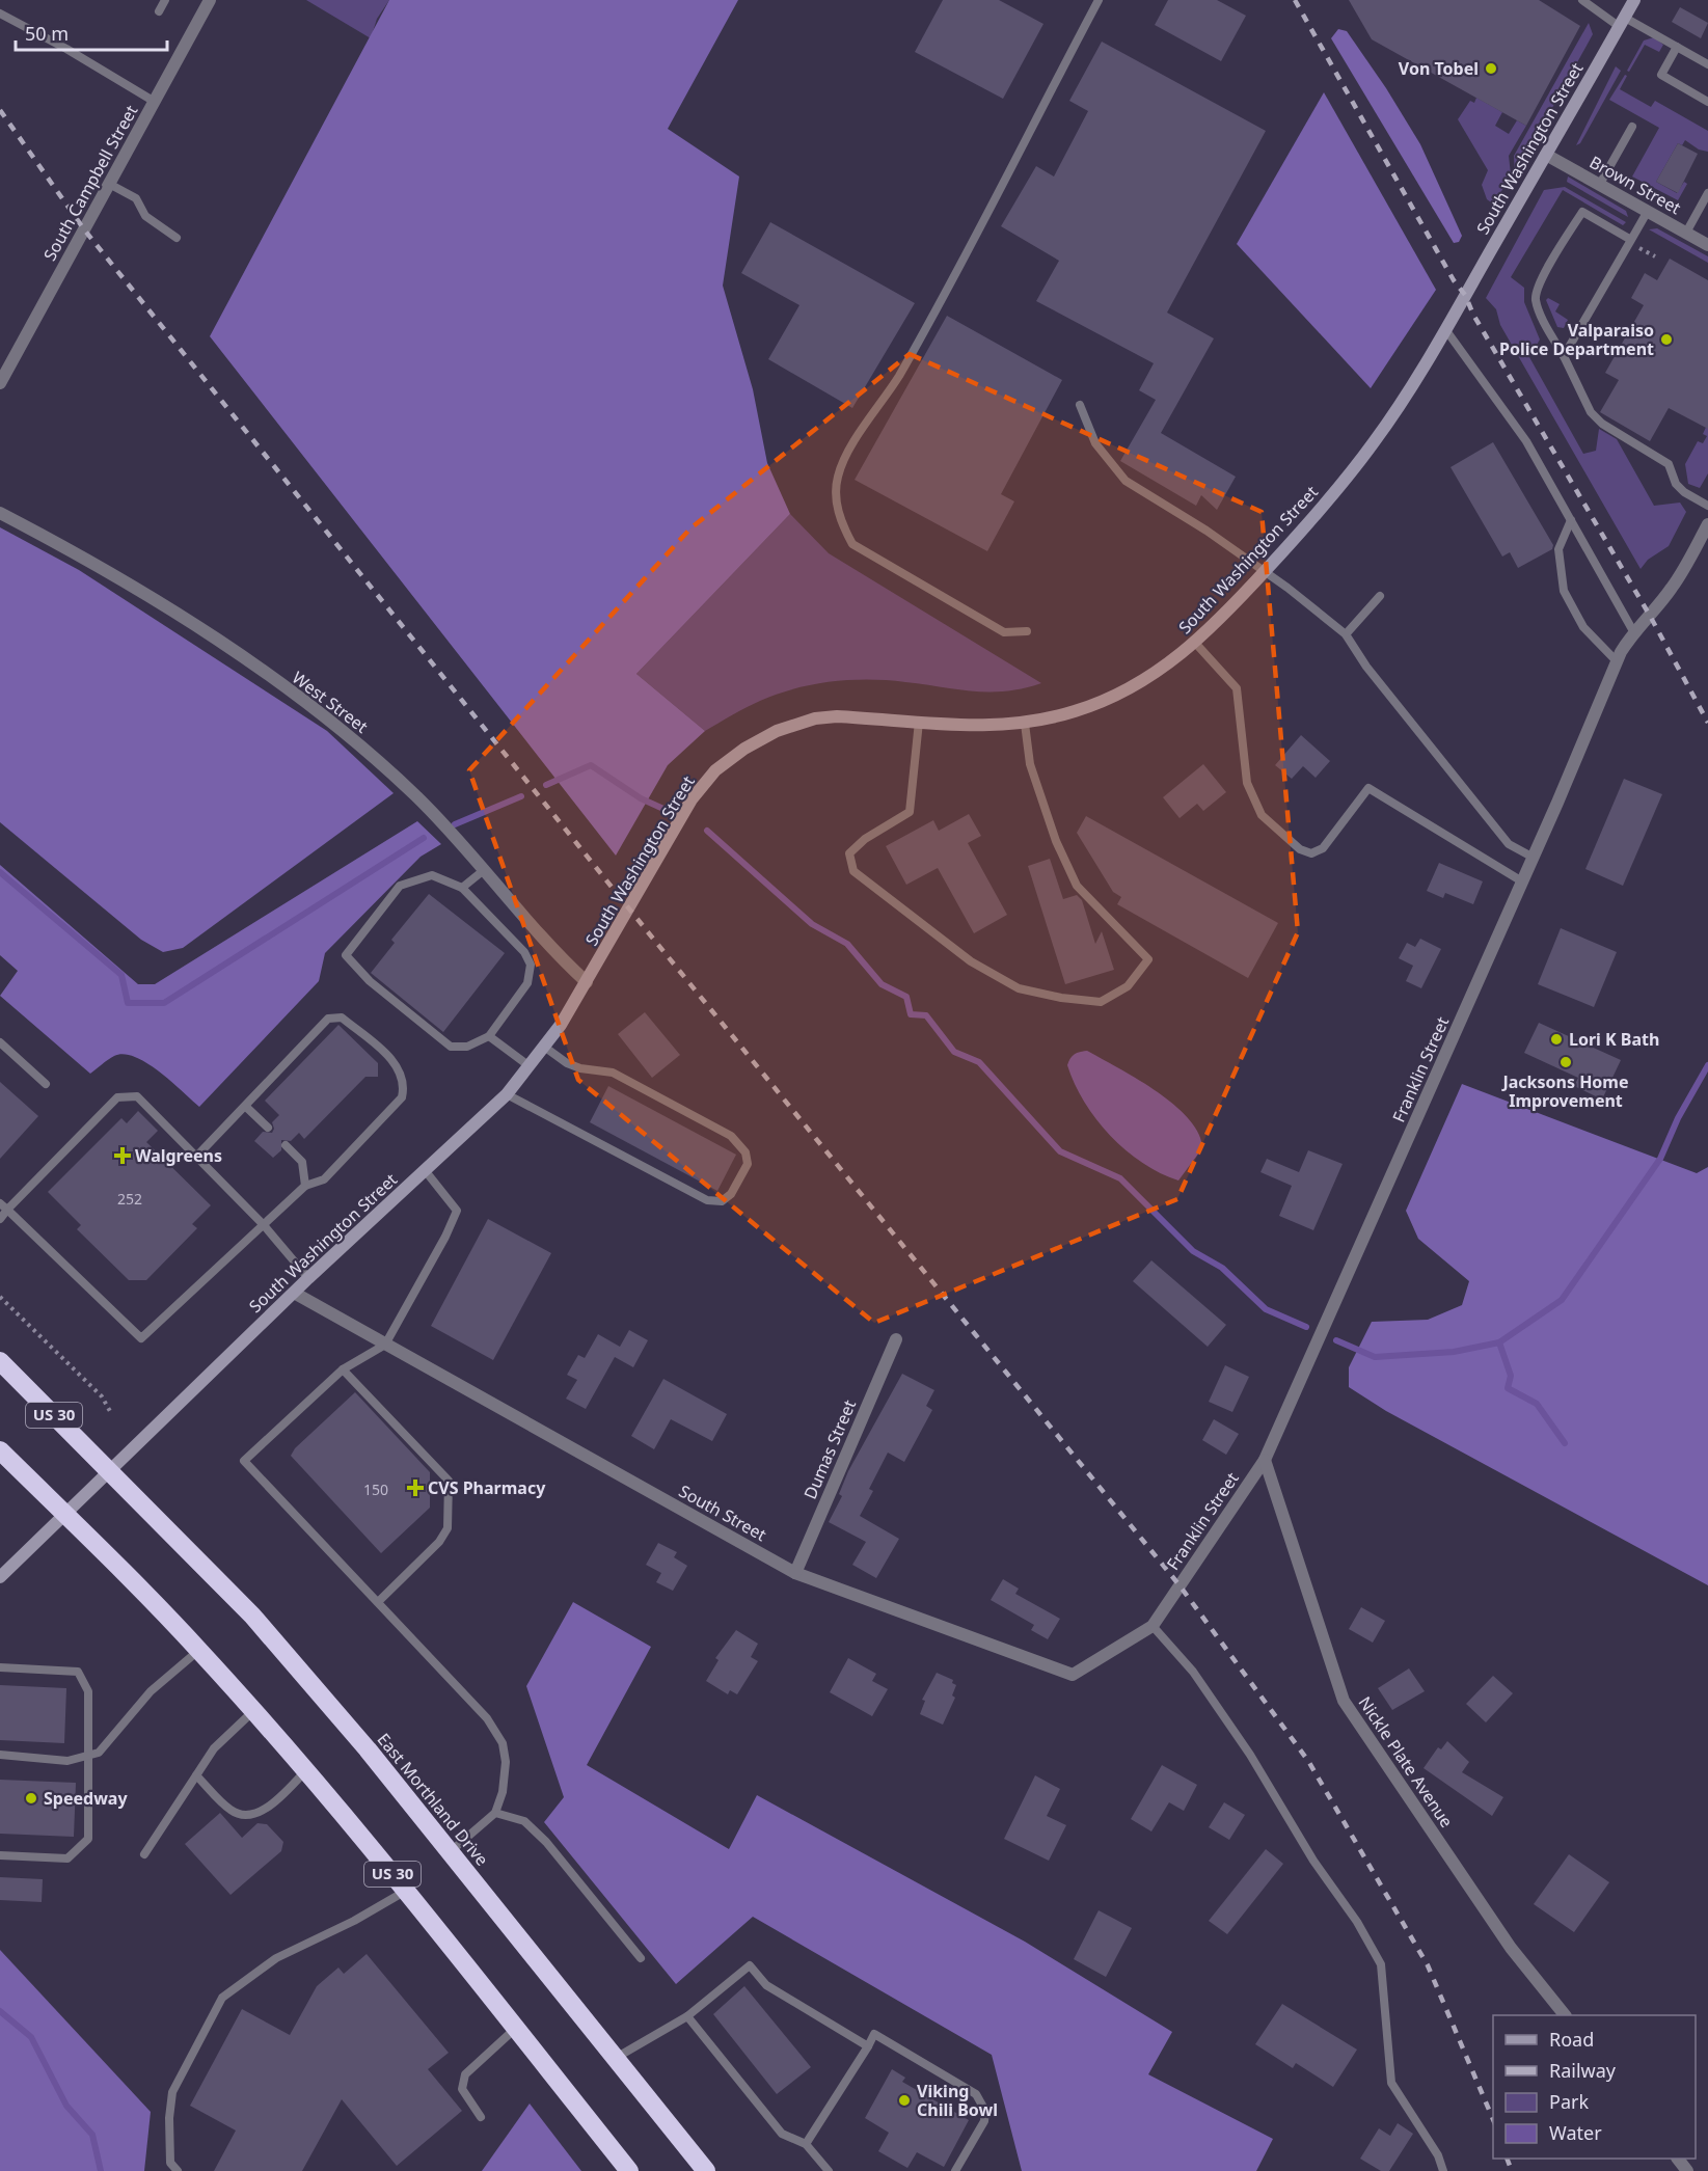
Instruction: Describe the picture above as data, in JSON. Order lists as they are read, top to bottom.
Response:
{
  "streets": {
    "highway": ["US 30", "East Morthland Drive"],
    "main road": ["South Washington Street"],
    "street": [
      "South Campbell Street",
      "Brown Street",
      "West Street",
      "Franklin Street",
      "Dumas Street",
      "South Street",
      "Nickle Plate Avenue"
    ]
  },
  "crossings": [
    ["South Washington Street", "Brown Street"],
    ["South Washington Street", "West Street"],
    ["South Washington Street", "US 30"],
    ["South Washington Street", "South Street"],
    ["South Washington Street", "East Morthland Drive"],
    ["Franklin Street", "South Street"],
    ["Franklin Street", "Nickle Plate Avenue"],
    ["US 30", "East Morthland Drive"],
    ["Dumas Street", "South Street"]
  ],
  "places": {
    "other": [
      "Von Tobel",
      "Valparaiso Police Department",
      "Lori K Bath",
      "Jacksons Home Improvement",
      "Speedway",
      "Viking Chili Bowl"
    ],
    "health": ["Walgreens", "CVS Pharmacy"]
  },
  "house_numbers": ["252", "150"],
  "legend": [
    "Road",
    "Railway",
    "Park",
    "Water"
  ],
  "scale_bar": "50 m"
}
